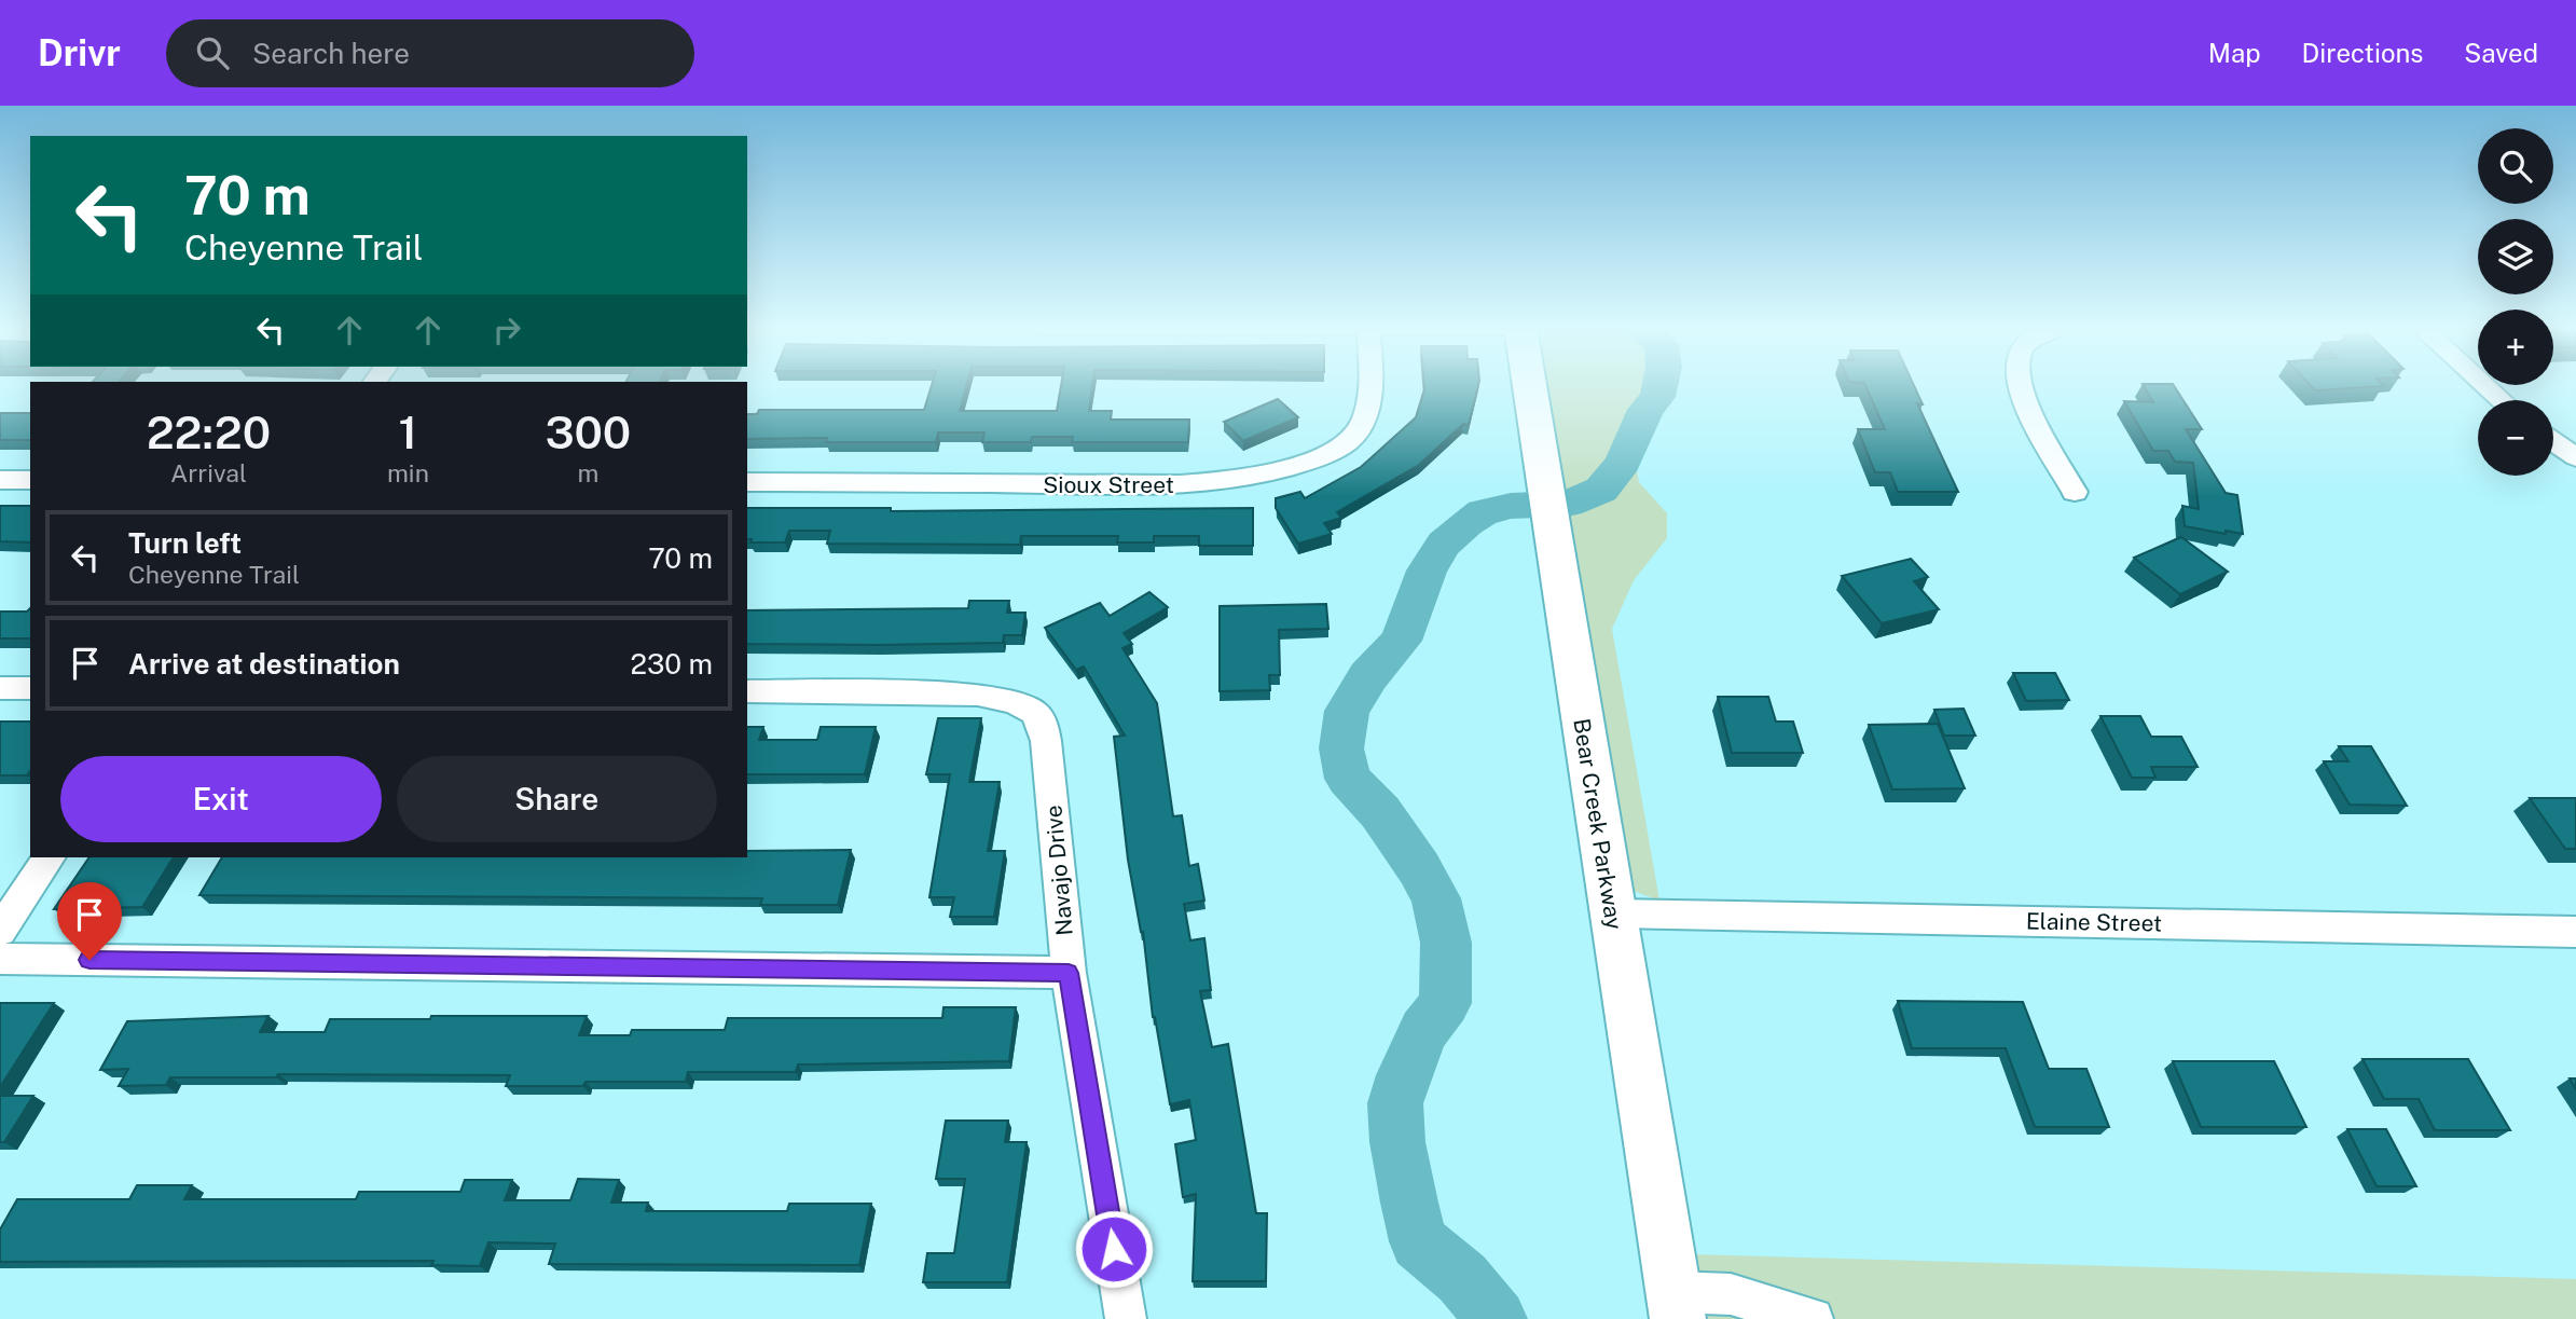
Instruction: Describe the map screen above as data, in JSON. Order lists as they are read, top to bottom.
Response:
{
  "streets": {
    "main road": ["Bear Creek Parkway"],
    "street": ["Sioux Street", "Navajo Drive", "Elaine Street"]
  },
  "crossings": [
    ["Bear Creek Parkway", "Elaine Street"]
  ],
  "page": {
    "header": "Drivr",
    "search": "Search here",
    "nav": ["Map", "Directions", "Saved"],
    "map_buttons": ["+", "−"],
    "turn": ["70 m", "Cheyenne Trail"],
    "eta": [
      "22:20",
      "Arrival",
      "1",
      "min",
      "300",
      "m"
    ],
    "list": [
      {
        "name": "Turn left",
        "note": "Cheyenne Trail",
        "value": "70 m"
      },
      {
        "name": "Arrive at destination",
        "value": "230 m"
      }
    ],
    "buttons": ["Exit", "Share"]
  }
}
